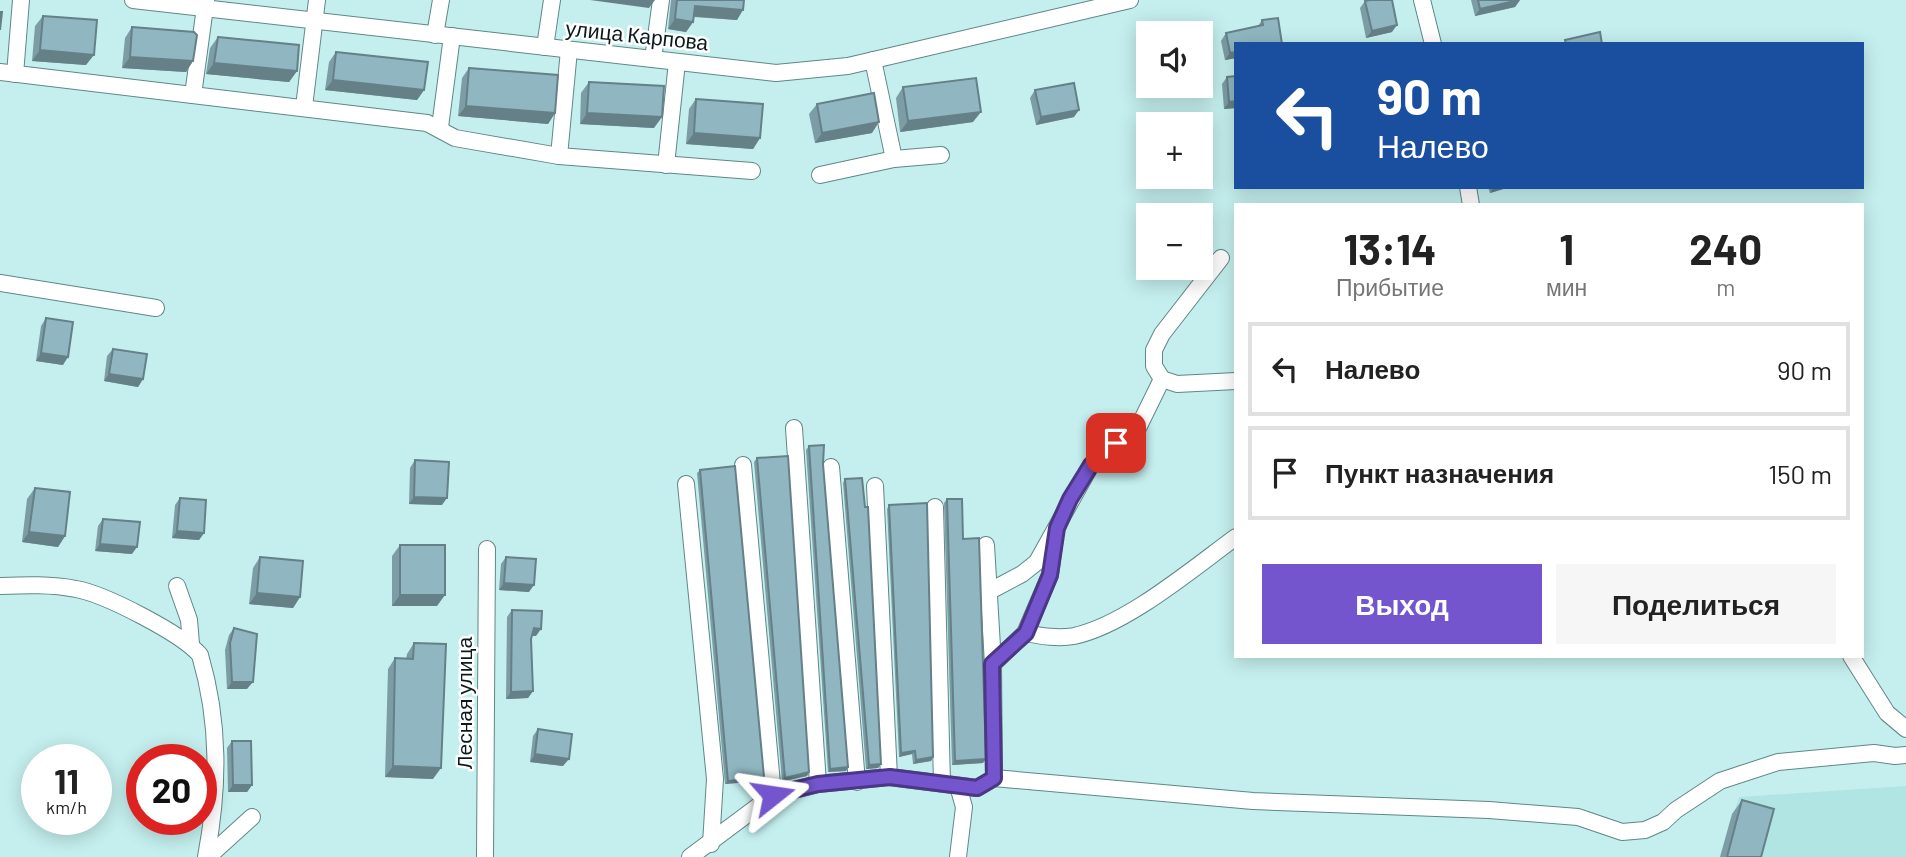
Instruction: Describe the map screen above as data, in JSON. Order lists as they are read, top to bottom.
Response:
{
  "streets": {
    "street": ["улица Карпова", "Лесная улица"]
  },
  "page": {
    "map_buttons": ["+", "−"],
    "turn": ["90 m", "Налево"],
    "eta": [
      "13:14",
      "Прибытие",
      "1",
      "мин",
      "240",
      "m"
    ],
    "list": [
      {
        "name": "Налево",
        "value": "90 m"
      },
      {
        "name": "Пункт назначения",
        "value": "150 m"
      }
    ],
    "buttons": ["Выход", "Поделиться"],
    "speed": "11 km/h",
    "limit": "20"
  }
}
